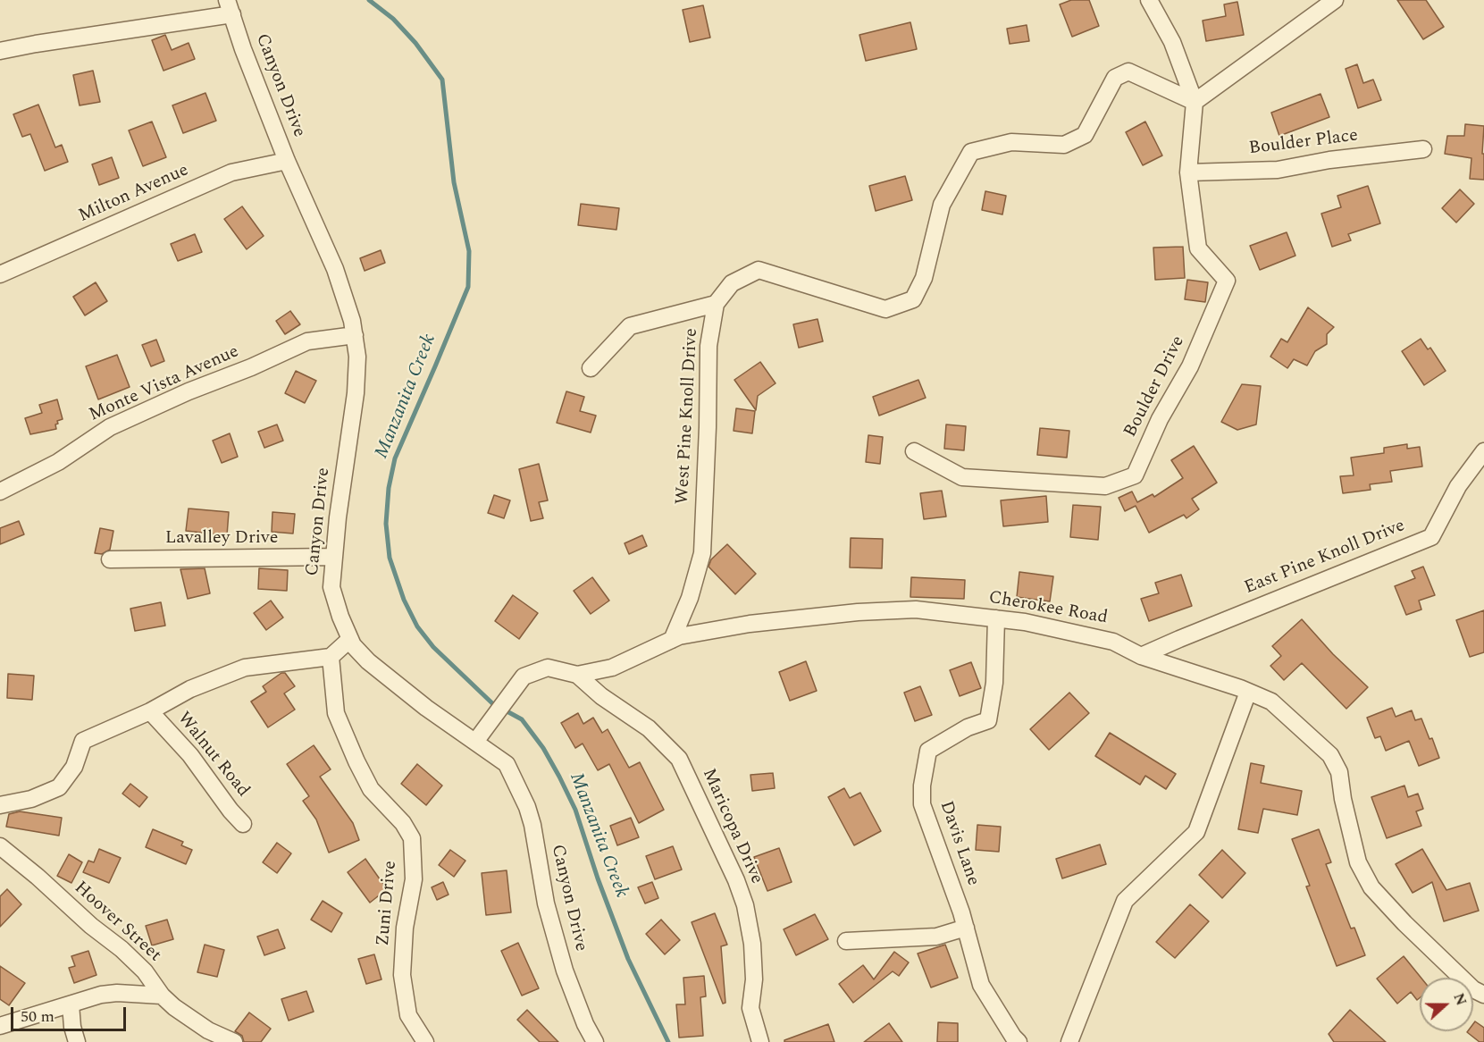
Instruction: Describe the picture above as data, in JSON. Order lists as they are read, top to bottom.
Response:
{
  "streets": {
    "street": [
      "Canyon Drive",
      "Boulder Place",
      "Milton Avenue",
      "Monte Vista Avenue",
      "Boulder Drive",
      "West Pine Knoll Drive",
      "Lavalley Drive",
      "East Pine Knoll Drive",
      "Cherokee Road",
      "Walnut Road",
      "Maricopa Drive",
      "Davis Lane",
      "Zuni Drive",
      "Hoover Street"
    ]
  },
  "crossings": [
    ["Canyon Drive", "Milton Avenue"],
    ["Canyon Drive", "Monte Vista Avenue"],
    ["Canyon Drive", "Lavalley Drive"],
    ["Canyon Drive", "Cherokee Road"],
    ["Boulder Place", "Boulder Drive"],
    ["Boulder Drive", "West Pine Knoll Drive"],
    ["West Pine Knoll Drive", "Cherokee Road"],
    ["East Pine Knoll Drive", "Cherokee Road"],
    ["Cherokee Road", "Maricopa Drive"],
    ["Cherokee Road", "Davis Lane"],
    ["Walnut Road", "Zuni Drive"]
  ],
  "water": ["Manzanita Creek"],
  "scale_bar": "50 m",
  "north": "right"
}
